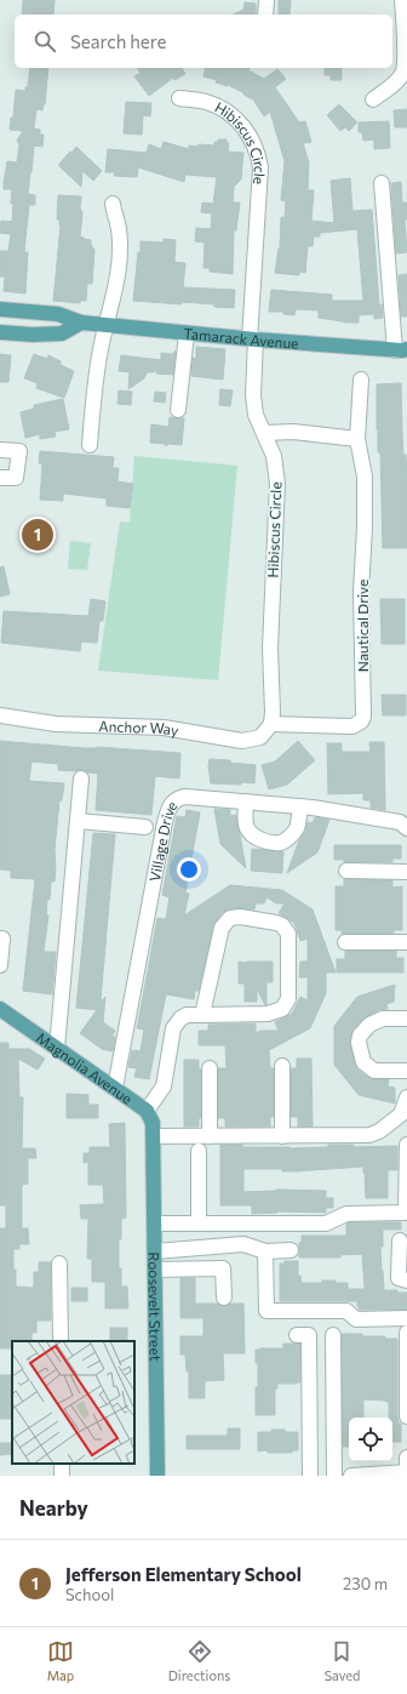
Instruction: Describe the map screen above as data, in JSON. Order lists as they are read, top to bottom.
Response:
{
  "streets": {
    "main road": ["Tamarack Avenue", "Magnolia Avenue", "Roosevelt Street"],
    "street": [
      "Hibiscus Circle",
      "Nautical Drive",
      "Anchor Way",
      "Village Drive"
    ]
  },
  "crossings": [
    ["Hibiscus Circle", "Tamarack Avenue"],
    ["Hibiscus Circle", "Nautical Drive"],
    ["Hibiscus Circle", "Anchor Way"],
    ["Nautical Drive", "Anchor Way"],
    ["Village Drive", "Magnolia Avenue"],
    ["Magnolia Avenue", "Roosevelt Street"]
  ],
  "page": {
    "search": "Search here",
    "pins": "1",
    "heading": "Nearby",
    "list": [
      {
        "mark": "1",
        "name": "Jefferson Elementary School",
        "note": "School",
        "value": "230 m"
      }
    ],
    "nav": ["Map", "Directions", "Saved"]
  }
}
